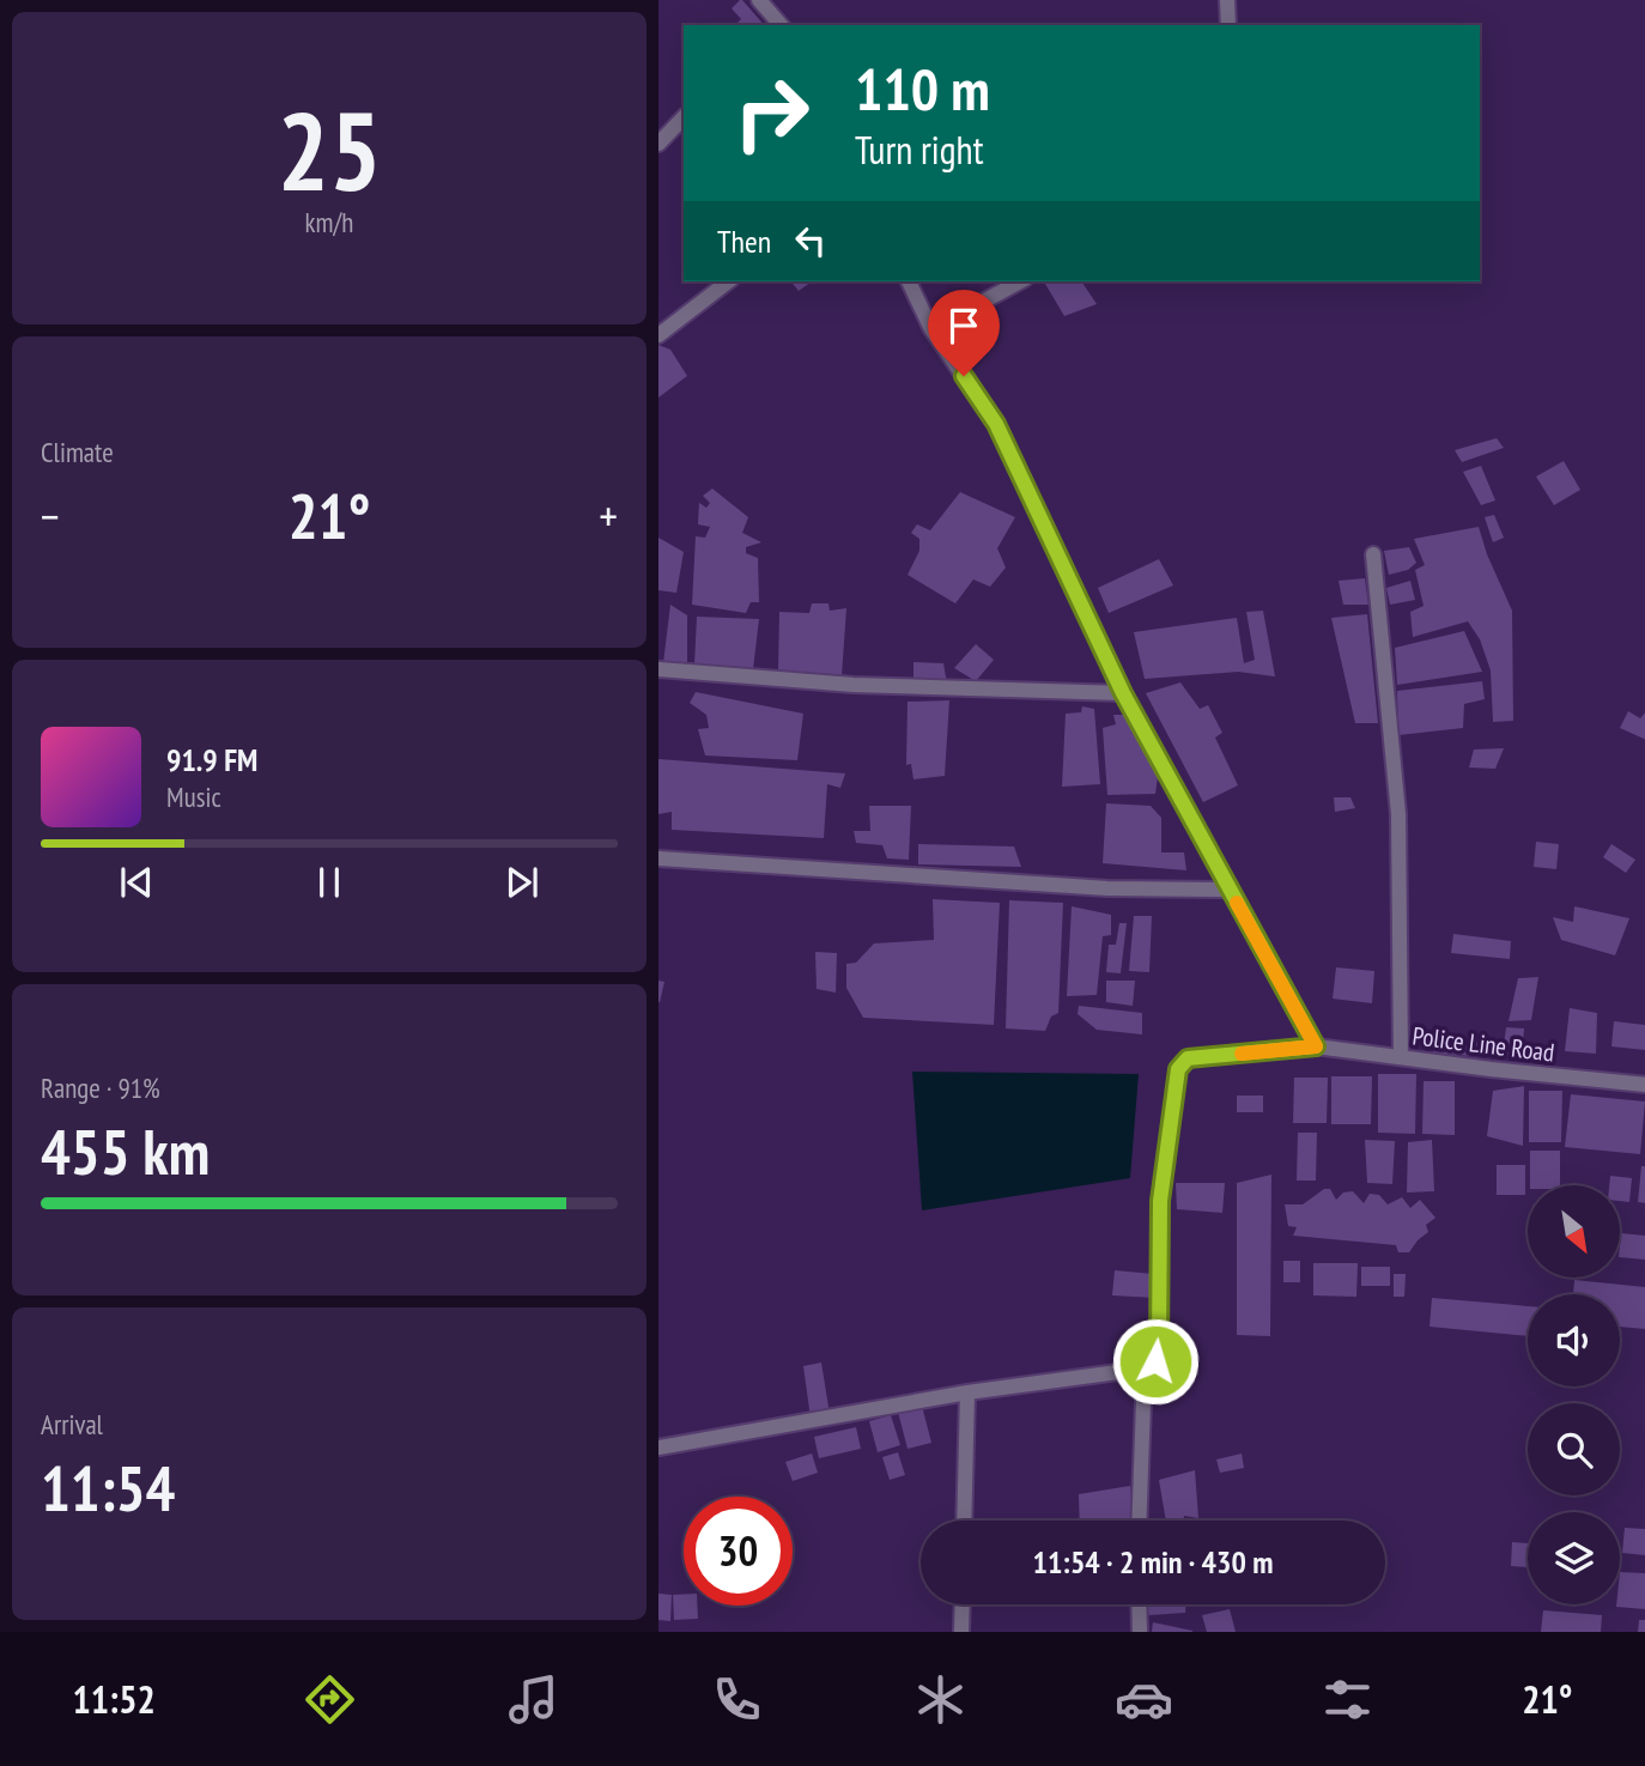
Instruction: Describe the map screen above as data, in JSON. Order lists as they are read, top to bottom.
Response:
{
  "streets": {
    "street": ["Police Line Road"]
  },
  "north": "bottom right",
  "page": {
    "tile": [
      ["25", "km/h"],
      "Climate",
      ["Range · 91%", "455 km"],
      ["Arrival", "11:54"]
    ],
    "turn": ["110 m", "Turn right"],
    "then": "Then",
    "heat": ["−", "21°", "+"],
    "song": ["91.9 FM", "Music"],
    "limit": "30",
    "trip": "11:54 · 2 min · 430 m",
    "tabs": ["11:52", "21°"]
  }
}
